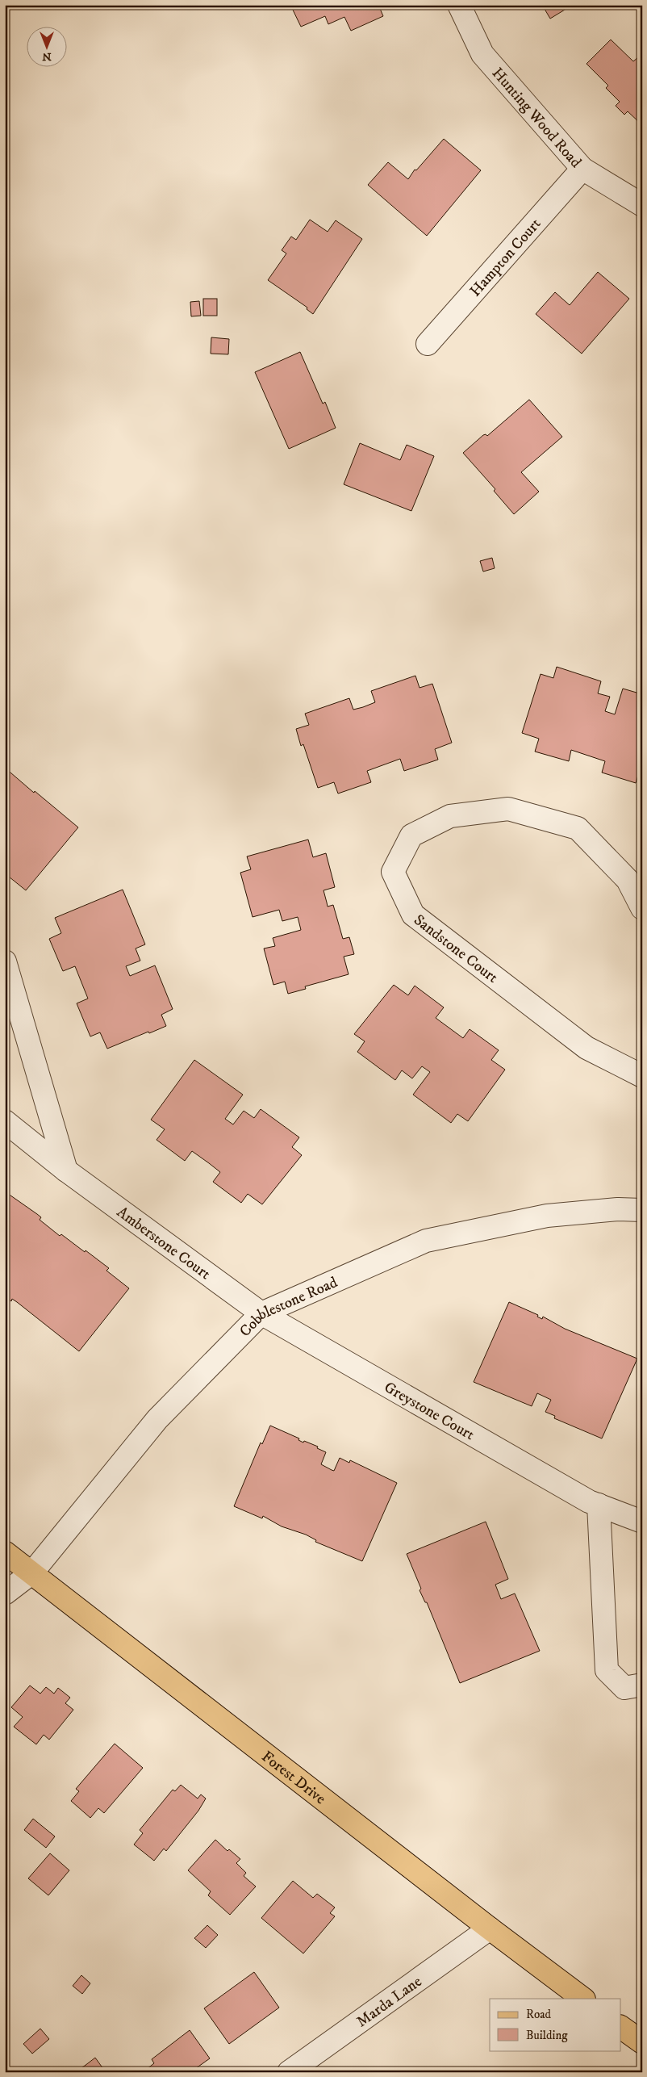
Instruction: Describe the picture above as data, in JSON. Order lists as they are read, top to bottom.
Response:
{
  "streets": {
    "main road": ["Forest Drive"],
    "street": [
      "Hunting Wood Road",
      "Hampton Court",
      "Sandstone Court",
      "Amberstone Court",
      "Cobblestone Road",
      "Greystone Court",
      "Marda Lane"
    ]
  },
  "crossings": [
    ["Hunting Wood Road", "Hampton Court"],
    ["Amberstone Court", "Cobblestone Road"],
    ["Amberstone Court", "Greystone Court"],
    ["Cobblestone Road", "Greystone Court"],
    ["Cobblestone Road", "Forest Drive"],
    ["Forest Drive", "Marda Lane"]
  ],
  "legend": ["Road", "Building"],
  "north": "bottom"
}
